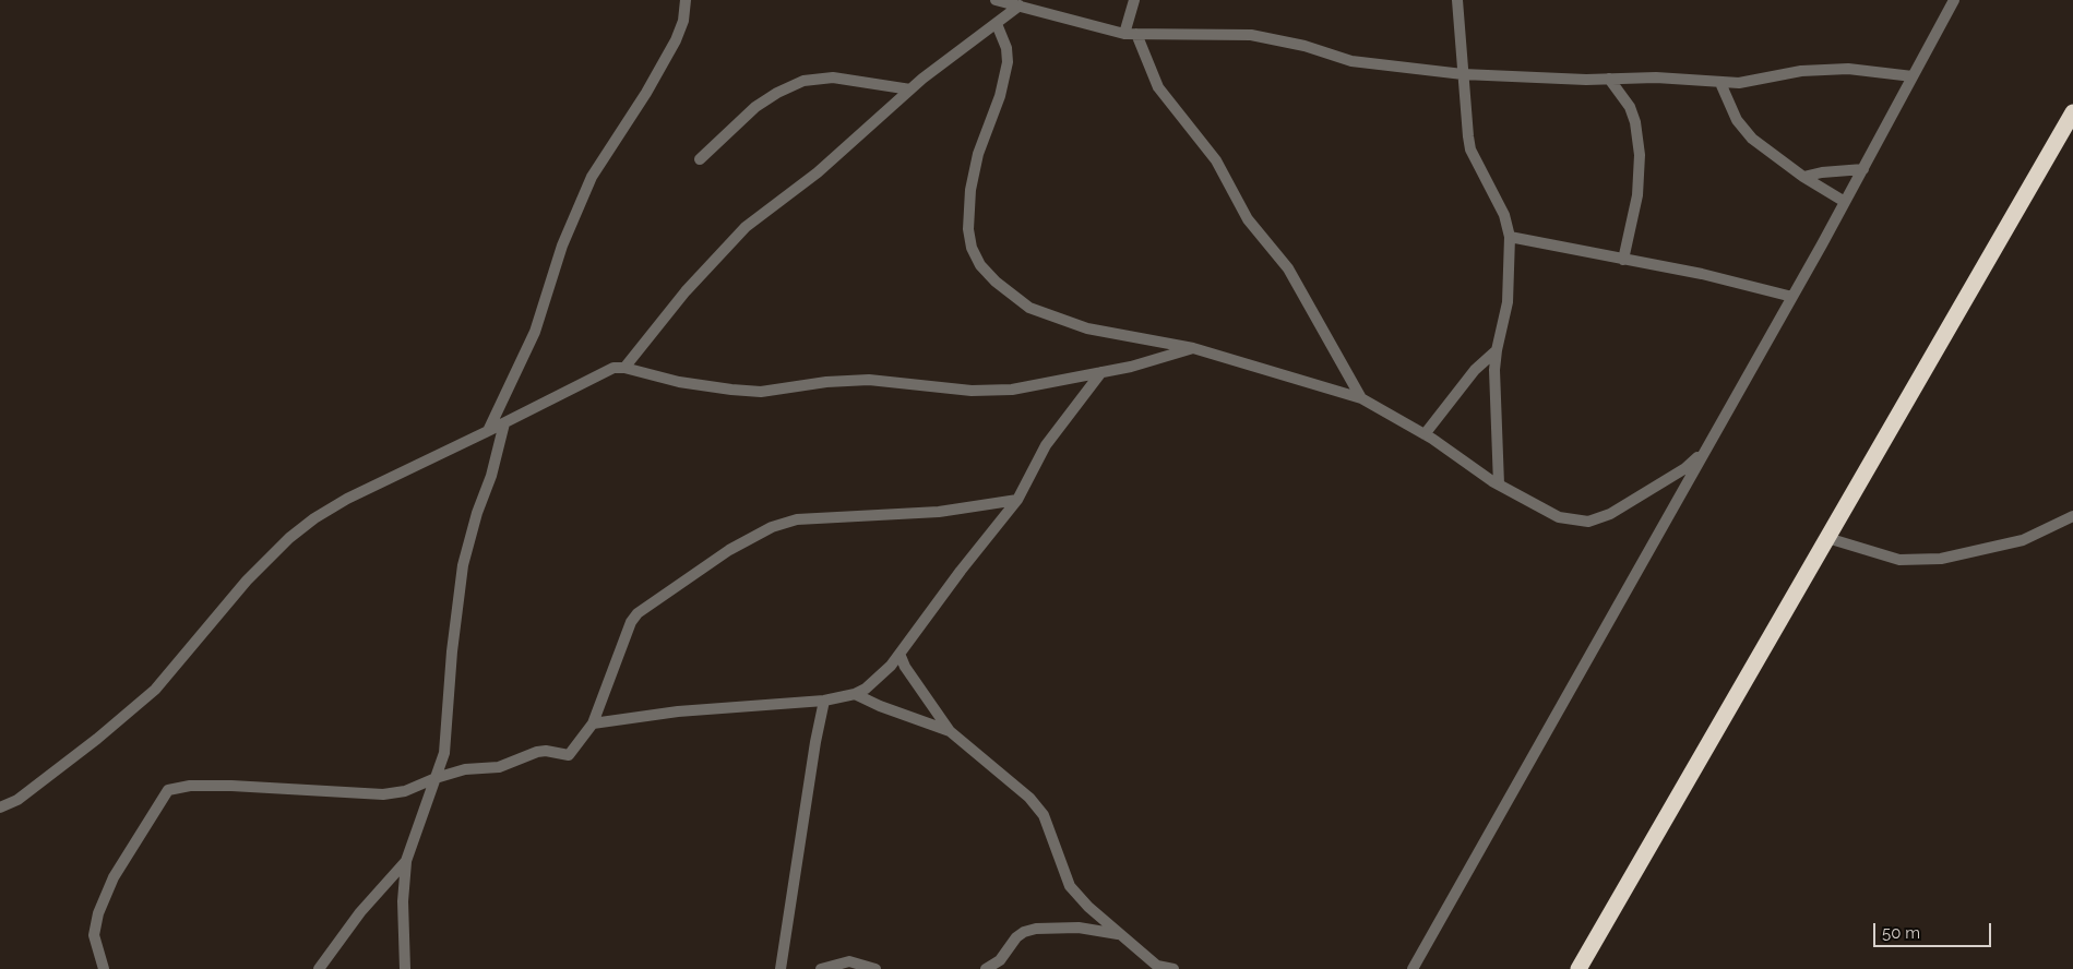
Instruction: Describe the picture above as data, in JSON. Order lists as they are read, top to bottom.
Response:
{
  "scale_bar": "50 m"
}
